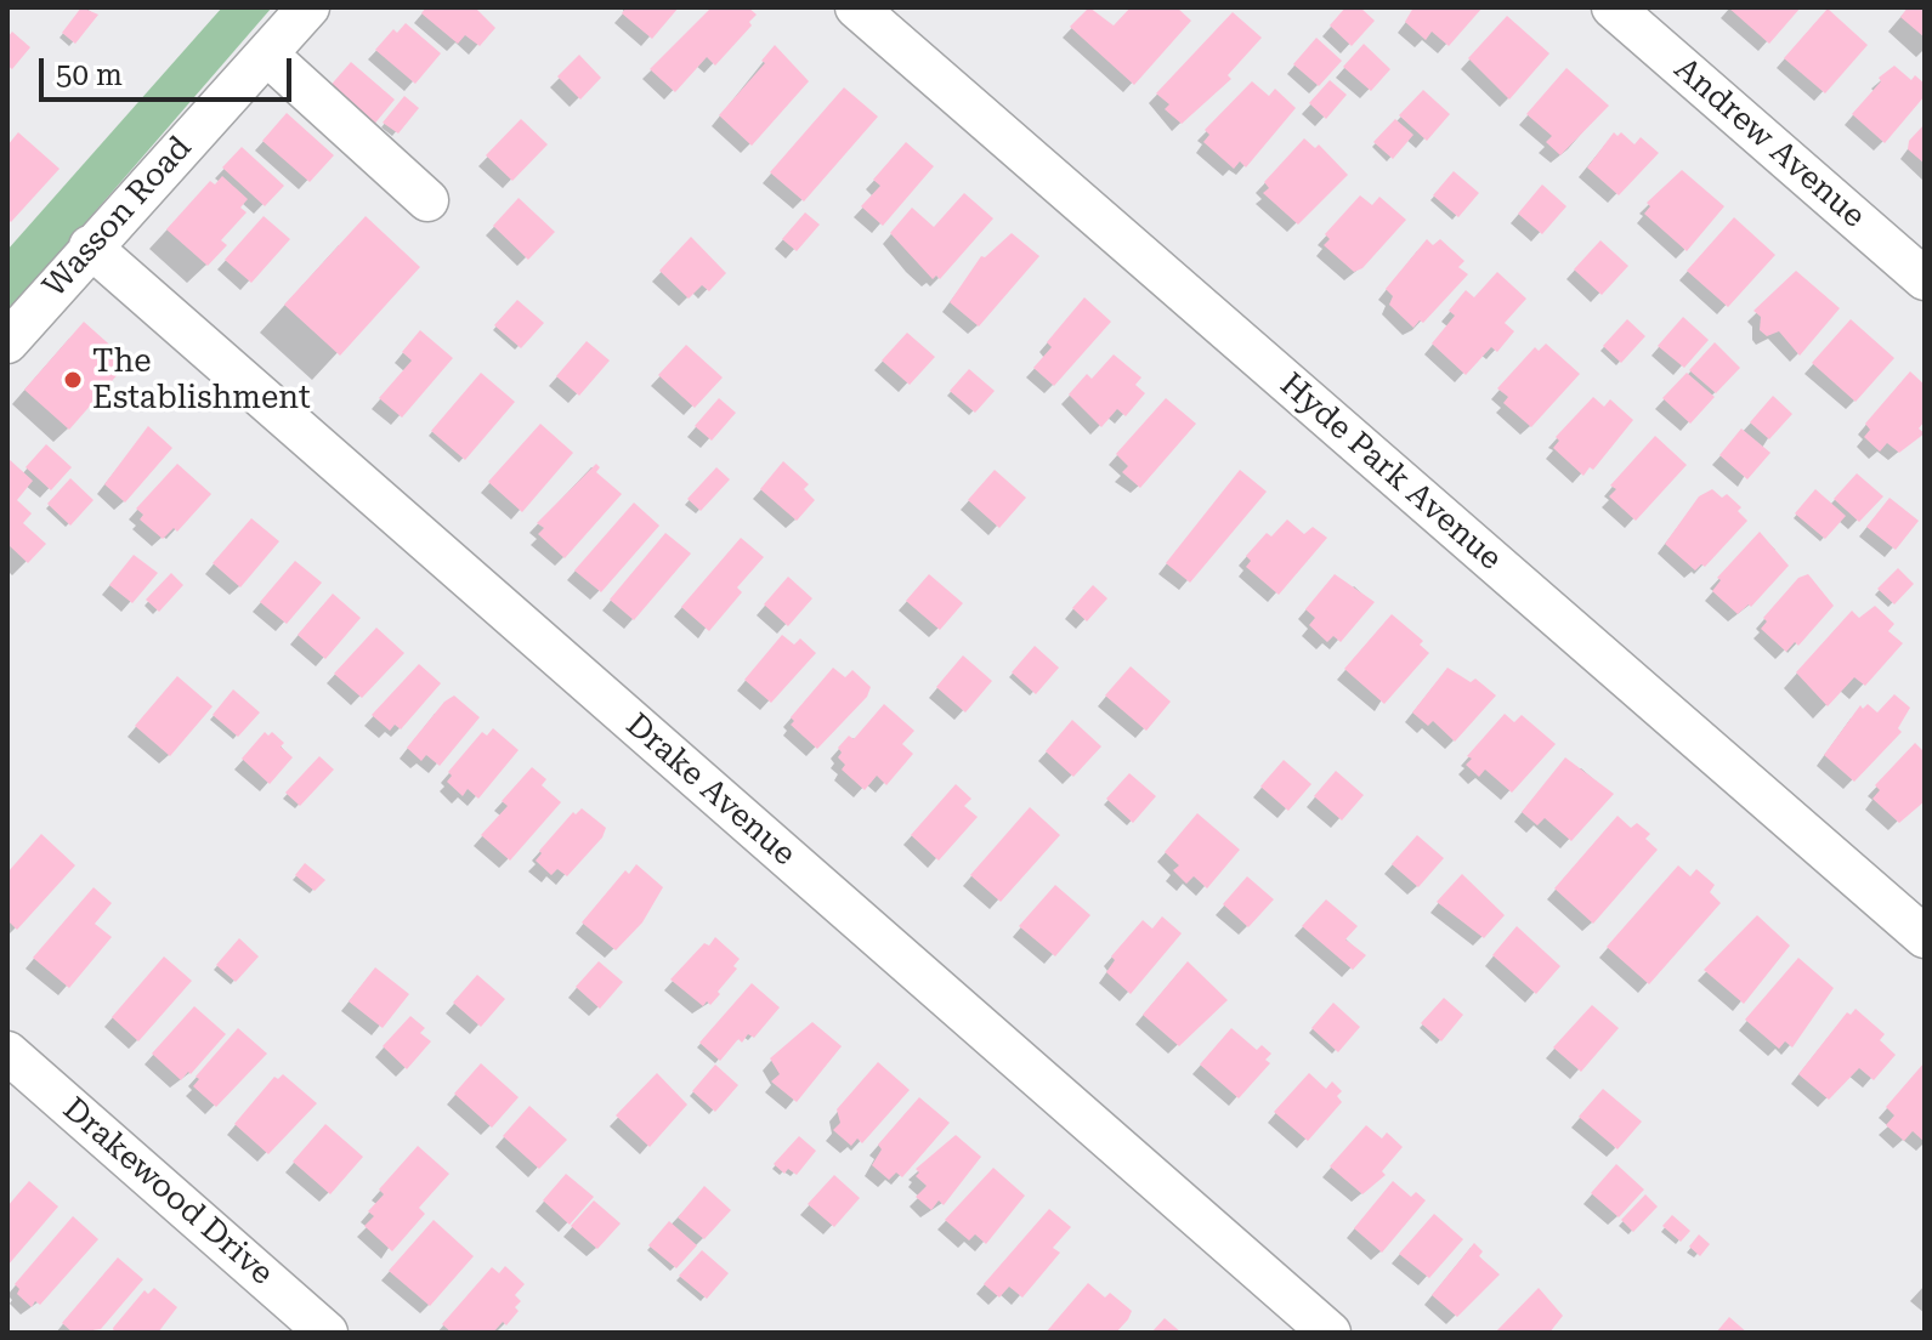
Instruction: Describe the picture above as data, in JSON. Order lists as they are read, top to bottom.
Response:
{
  "streets": {
    "street": [
      "Andrew Avenue",
      "Wasson Road",
      "Hyde Park Avenue",
      "Drake Avenue",
      "Drakewood Drive"
    ]
  },
  "crossings": [
    ["Wasson Road", "Drake Avenue"]
  ],
  "places": ["The Establishment"],
  "scale_bar": "50 m"
}
